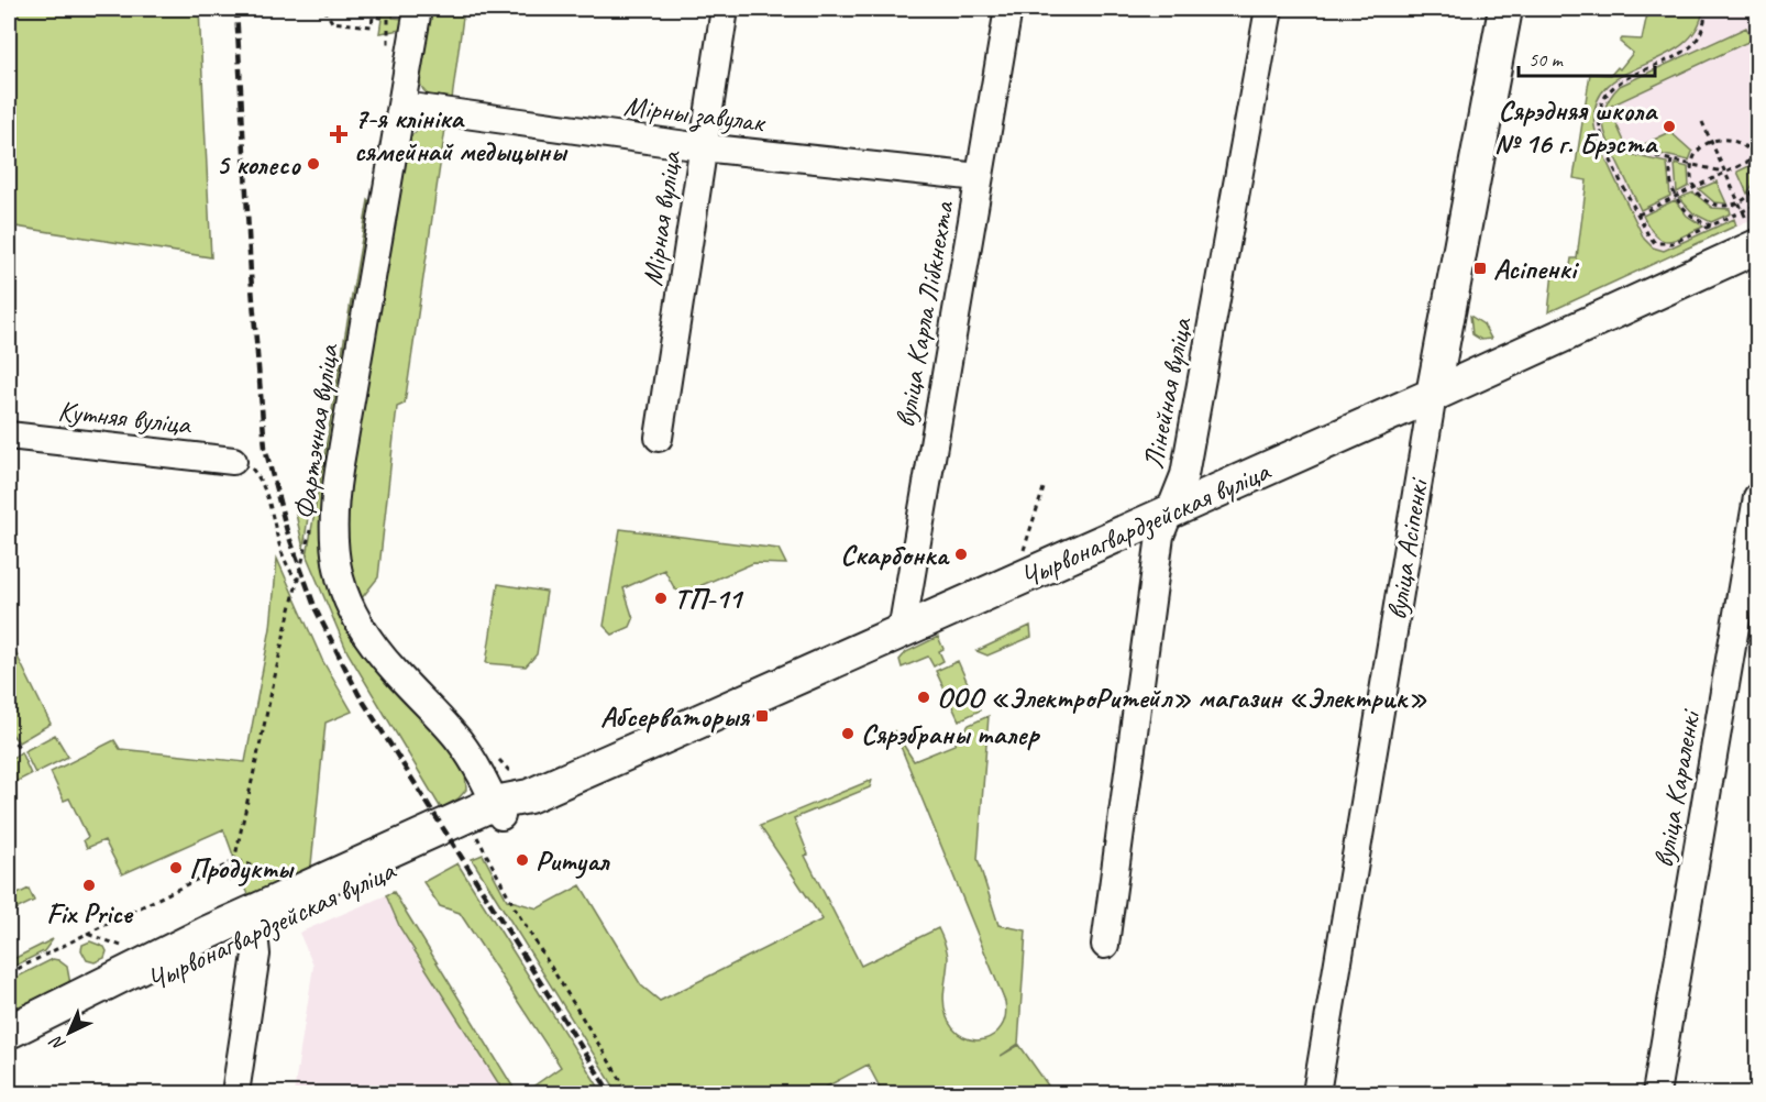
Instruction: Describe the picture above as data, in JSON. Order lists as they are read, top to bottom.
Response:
{
  "streets": {
    "main road": ["Чырвонагвардзейская вуліца", "вуліца Асіпенкі"],
    "street": [
      "Мірны завулак",
      "Мірная вуліца",
      "вуліца Карла Лібкнехта",
      "Лінейная вуліца",
      "Кутняя вуліца",
      "Фартэчная вуліца",
      "вуліца Караленкі"
    ]
  },
  "crossings": [
    ["Мірны завулак", "Мірная вуліца"],
    ["Мірны завулак", "вуліца Карла Лібкнехта"],
    ["Мірны завулак", "Фартэчная вуліца"],
    ["вуліца Карла Лібкнехта", "Чырвонагвардзейская вуліца"],
    ["Лінейная вуліца", "Чырвонагвардзейская вуліца"],
    ["Фартэчная вуліца", "Чырвонагвардзейская вуліца"],
    ["Чырвонагвардзейская вуліца", "вуліца Асіпенкі"]
  ],
  "places": {
    "other": [
      "Сярэдняя школа № 16 г. Брэста",
      "5 колесо",
      "Скарбонка",
      "ТП-11",
      "ООО «ЭлектроРитейл» магазин «Электрик»",
      "Сярэбраны талер",
      "Ритуал",
      "Продукты",
      "Fix Price"
    ],
    "health": ["7-я клініка сямейнай медыцыны"],
    "transit": ["Асіпенкі", "Абсерваторыя"]
  },
  "scale_bar": "50 m",
  "north": "bottom left"
}
